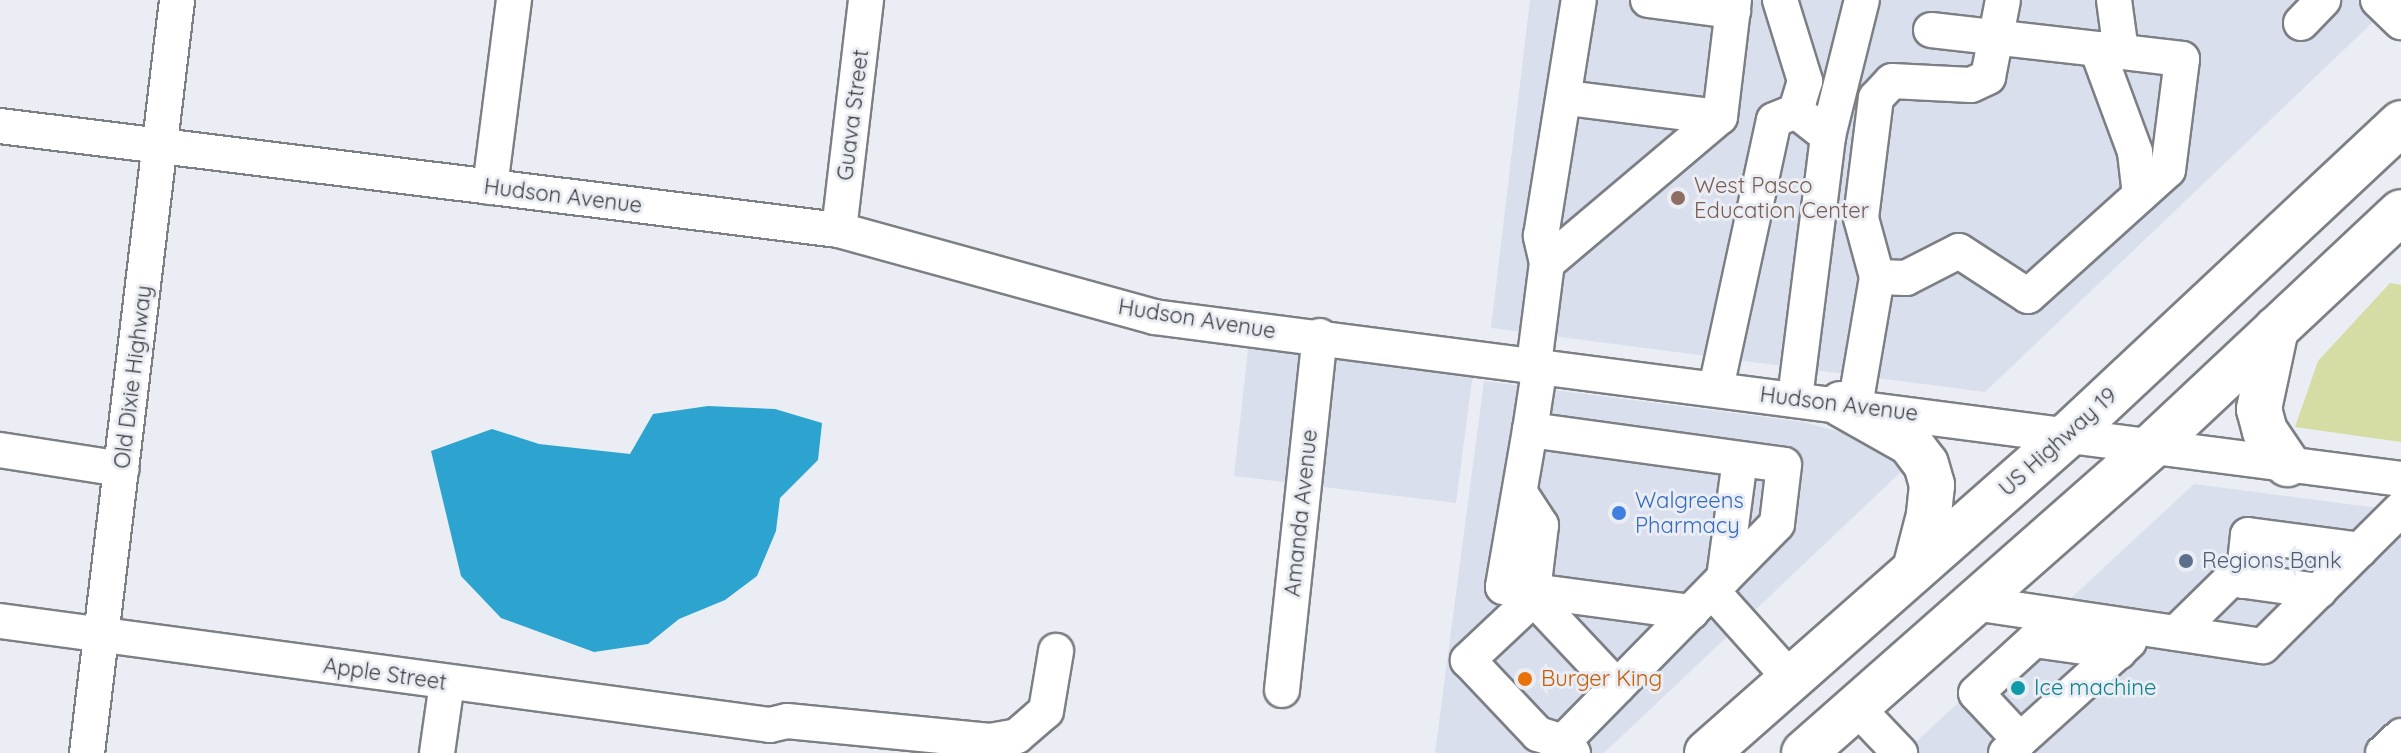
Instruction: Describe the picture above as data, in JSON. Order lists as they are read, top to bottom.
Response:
{
  "streets": {
    "highway": ["US Highway 19"],
    "street": [
      "Guava Street",
      "Hudson Avenue",
      "Old Dixie Highway",
      "Amanda Avenue",
      "Apple Street"
    ]
  },
  "crossings": [
    ["Guava Street", "Hudson Avenue"],
    ["Hudson Avenue", "Old Dixie Highway"],
    ["Hudson Avenue", "US Highway 19"],
    ["Hudson Avenue", "Amanda Avenue"],
    ["Old Dixie Highway", "Apple Street"]
  ],
  "places": [
    "West Pasco Education Center",
    "Walgreens Pharmacy",
    "Regions Bank",
    "Burger King",
    "Ice machine"
  ]
}
